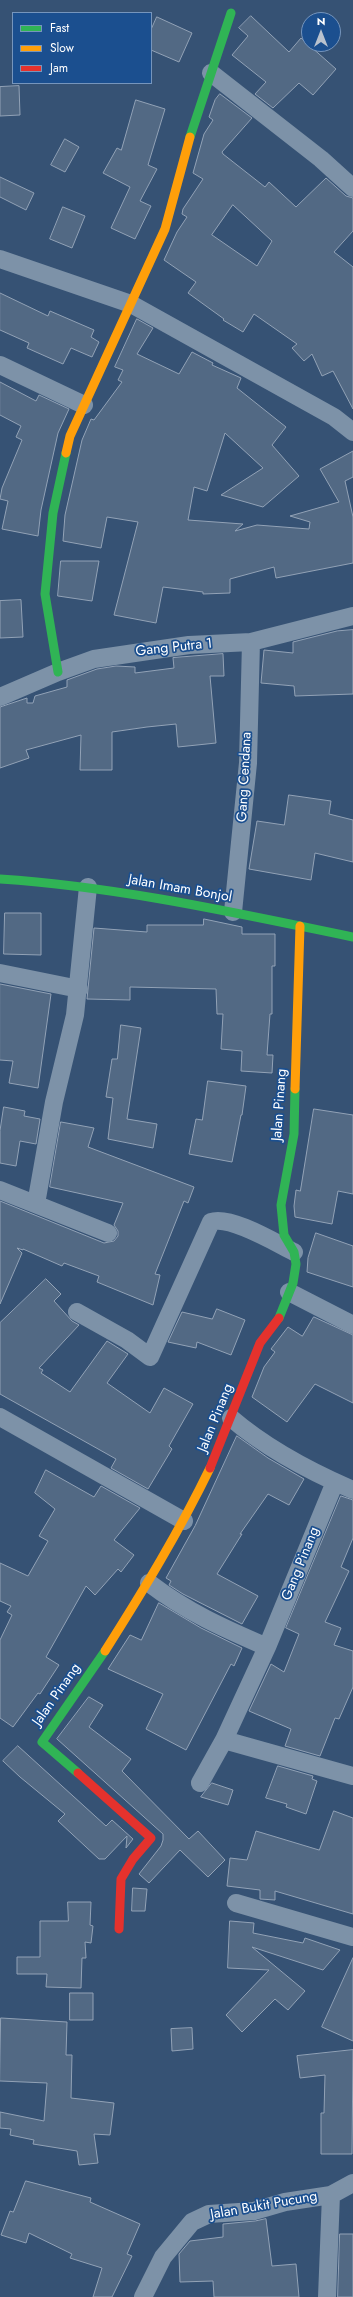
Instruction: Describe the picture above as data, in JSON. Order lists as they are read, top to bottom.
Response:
{
  "streets": {
    "main road": ["Jalan Imam Bonjol", "Jalan Pinang"],
    "street": [
      "Gang Putra 1",
      "Gang Cendana",
      "Gang Pinang",
      "Jalan Bukit Pucung"
    ]
  },
  "crossings": [
    ["Gang Putra 1", "Gang Cendana"],
    ["Gang Cendana", "Jalan Imam Bonjol"],
    ["Jalan Imam Bonjol", "Jalan Pinang"]
  ],
  "legend": ["Fast", "Slow", "Jam"],
  "north": "top"
}
